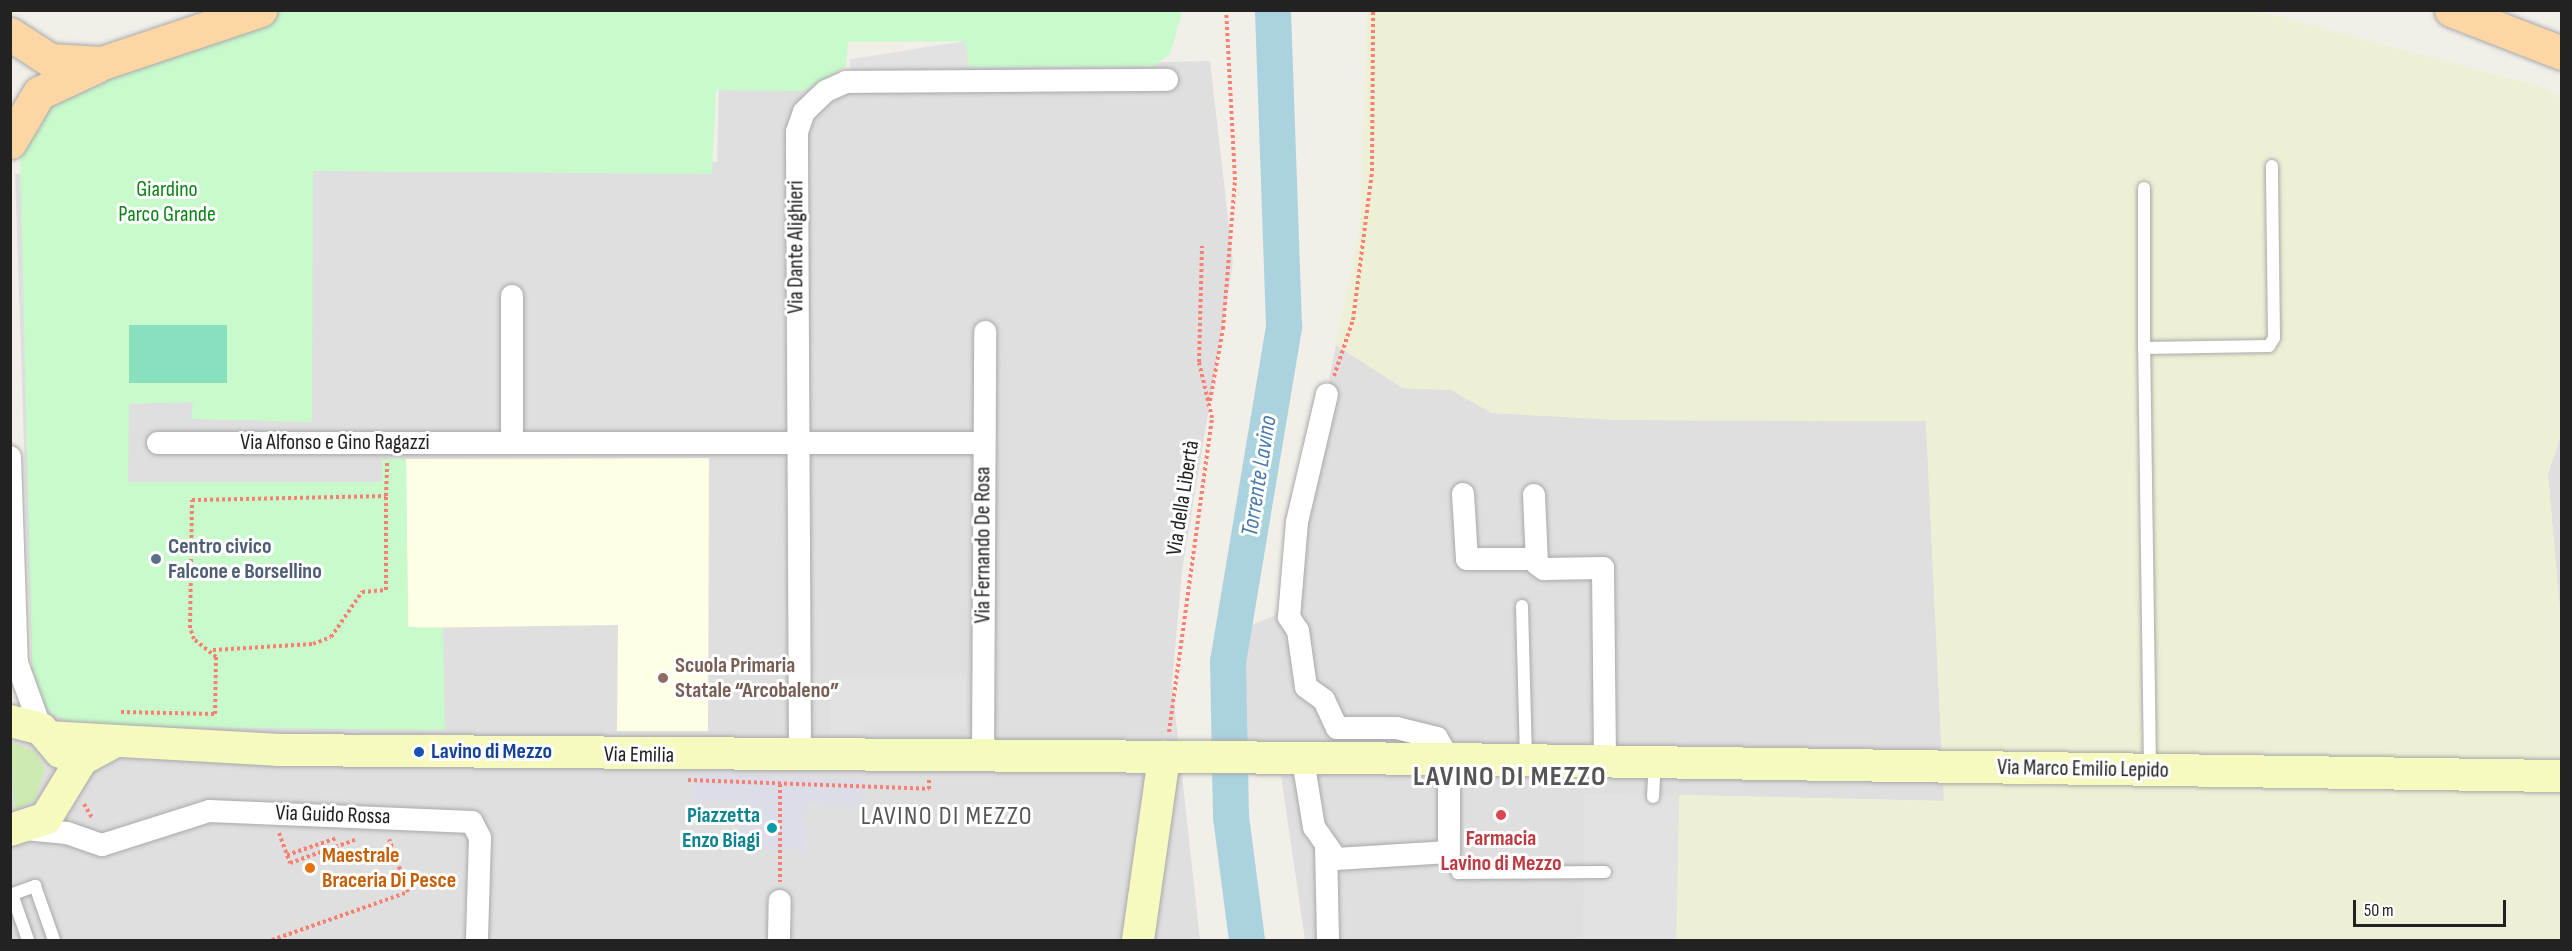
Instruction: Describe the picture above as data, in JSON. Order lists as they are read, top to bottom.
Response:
{
  "streets": {
    "main road": ["Via Emilia", "Via Marco Emilio Lepido"],
    "street": [
      "Via Dante Alighieri",
      "Via Alfonso e Gino Ragazzi",
      "Via Fernando De Rosa",
      "Via Guido Rossa"
    ],
    "path": ["Via della Libertà"]
  },
  "crossings": [
    ["Via Dante Alighieri", "Via Alfonso e Gino Ragazzi"],
    ["Via Dante Alighieri", "Via Emilia"],
    ["Via Alfonso e Gino Ragazzi", "Via Fernando De Rosa"],
    ["Via della Libertà", "Via Emilia"],
    ["Via della Libertà", "Via Marco Emilio Lepido"],
    ["Via Fernando De Rosa", "Via Emilia"],
    ["Via Emilia", "Via Marco Emilio Lepido"]
  ],
  "districts": ["LAVINO DI MEZZO", "LAVINO DI MEZZO"],
  "water": ["Torrente Lavino"],
  "parks": ["Giardino Parco Grande"],
  "places": [
    "Centro civico Falcone e Borsellino",
    "Scuola Primaria Statale “Arcobaleno”",
    "Lavino di Mezzo",
    "Farmacia Lavino di Mezzo",
    "Piazzetta Enzo Biagi",
    "Maestrale Braceria Di Pesce"
  ],
  "scale_bar": "50 m"
}
